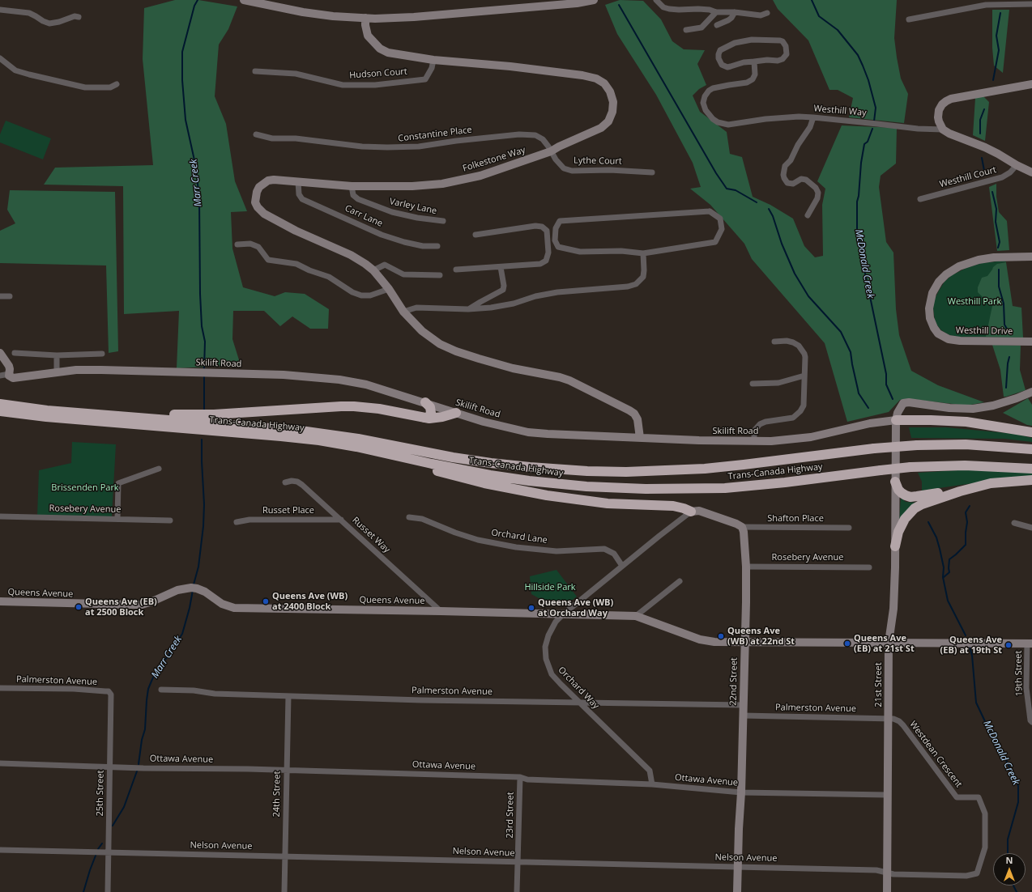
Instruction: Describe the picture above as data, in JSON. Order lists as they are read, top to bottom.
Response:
{
  "streets": {
    "highway": ["Trans-Canada Highway"],
    "street": [
      "Hudson Court",
      "Westhill Way",
      "Constantine Place",
      "Folkestone Way",
      "Lythe Court",
      "Westhill Court",
      "Varley Lane",
      "Carr Lane",
      "Westhill Drive",
      "Skilift Road",
      "Rosebery Avenue",
      "Russet Place",
      "Shafton Place",
      "Russet Way",
      "Orchard Lane",
      "Queens Avenue",
      "19th Street",
      "Palmerston Avenue",
      "22nd Street",
      "21st Street",
      "Orchard Way",
      "Westdean Crescent",
      "Ottawa Avenue",
      "25th Street",
      "24th Street",
      "23rd Street",
      "Nelson Avenue"
    ]
  },
  "crossings": [
    ["Hudson Court", "Folkestone Way"],
    ["Constantine Place", "Folkestone Way"],
    ["Constantine Place", "Lythe Court"],
    ["Folkestone Way", "Lythe Court"],
    ["Folkestone Way", "Varley Lane"],
    ["Folkestone Way", "Carr Lane"],
    ["Folkestone Way", "Skilift Road"],
    ["Skilift Road", "21st Street"],
    ["Rosebery Avenue", "22nd Street"],
    ["Russet Place", "Russet Way"],
    ["Shafton Place", "22nd Street"],
    ["Russet Way", "Queens Avenue"],
    ["Orchard Lane", "Orchard Way"],
    ["Queens Avenue", "19th Street"],
    ["Queens Avenue", "22nd Street"],
    ["Queens Avenue", "21st Street"],
    ["Queens Avenue", "Orchard Way"],
    ["Palmerston Avenue", "22nd Street"],
    ["Palmerston Avenue", "21st Street"],
    ["Palmerston Avenue", "Orchard Way"],
    ["Palmerston Avenue", "Westdean Crescent"],
    ["Palmerston Avenue", "25th Street"],
    ["Palmerston Avenue", "24th Street"],
    ["22nd Street", "Ottawa Avenue"],
    ["22nd Street", "Nelson Avenue"],
    ["21st Street", "Westdean Crescent"],
    ["21st Street", "Ottawa Avenue"],
    ["21st Street", "Nelson Avenue"],
    ["Orchard Way", "Ottawa Avenue"],
    ["Westdean Crescent", "Nelson Avenue"],
    ["Ottawa Avenue", "25th Street"],
    ["Ottawa Avenue", "24th Street"],
    ["Ottawa Avenue", "23rd Street"],
    ["25th Street", "Nelson Avenue"],
    ["24th Street", "Nelson Avenue"],
    ["23rd Street", "Nelson Avenue"]
  ],
  "water": ["Marr Creek", "McDonald Creek"],
  "parks": ["Westhill Park", "Brissenden Park", "Hillside Park"],
  "places": [
    "Queens Ave (WB) at 2400 Block",
    "Queens Ave (EB) at 2500 Block",
    "Queens Ave (WB) at Orchard Way",
    "Queens Ave (WB) at 22nd St",
    "Queens Ave (EB) at 21st St",
    "Queens Ave (EB) at 19th St"
  ],
  "north": "top"
}
